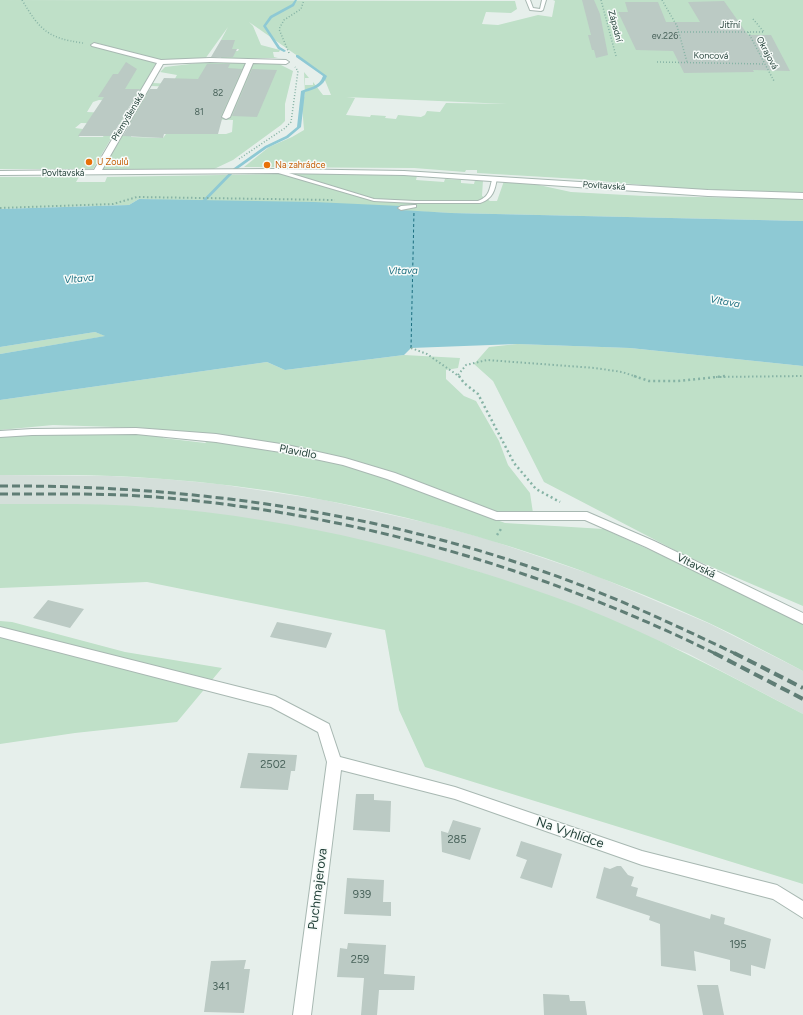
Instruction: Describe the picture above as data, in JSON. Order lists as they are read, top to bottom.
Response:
{
  "streets": {
    "street": [
      "Přemyšlenská",
      "Povltavská",
      "Plavidlo",
      "Vltavská",
      "Na Vyhlídce",
      "Puchmajerova"
    ],
    "path": [
      "Jitřní",
      "Západní",
      "Okrajová",
      "Koncová"
    ]
  },
  "crossings": [
    ["Jitřní", "Okrajová"],
    ["Okrajová", "Koncová"],
    ["Přemyšlenská", "Povltavská"],
    ["Plavidlo", "Vltavská"],
    ["Na Vyhlídce", "Puchmajerova"]
  ],
  "water": ["Vltava"],
  "places": ["U Zoulů", "Na zahrádce"],
  "house_numbers": [
    "ev.226",
    "82",
    "81",
    "2502",
    "285",
    "939",
    "195",
    "259",
    "341"
  ]
}
